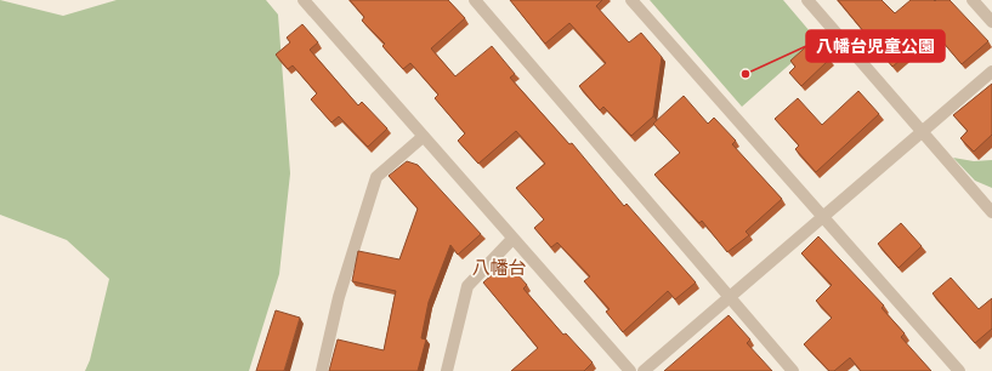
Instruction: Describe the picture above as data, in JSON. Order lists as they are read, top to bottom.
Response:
{
  "districts": ["八幡台"],
  "places": ["八幡台児童公園"]
}
